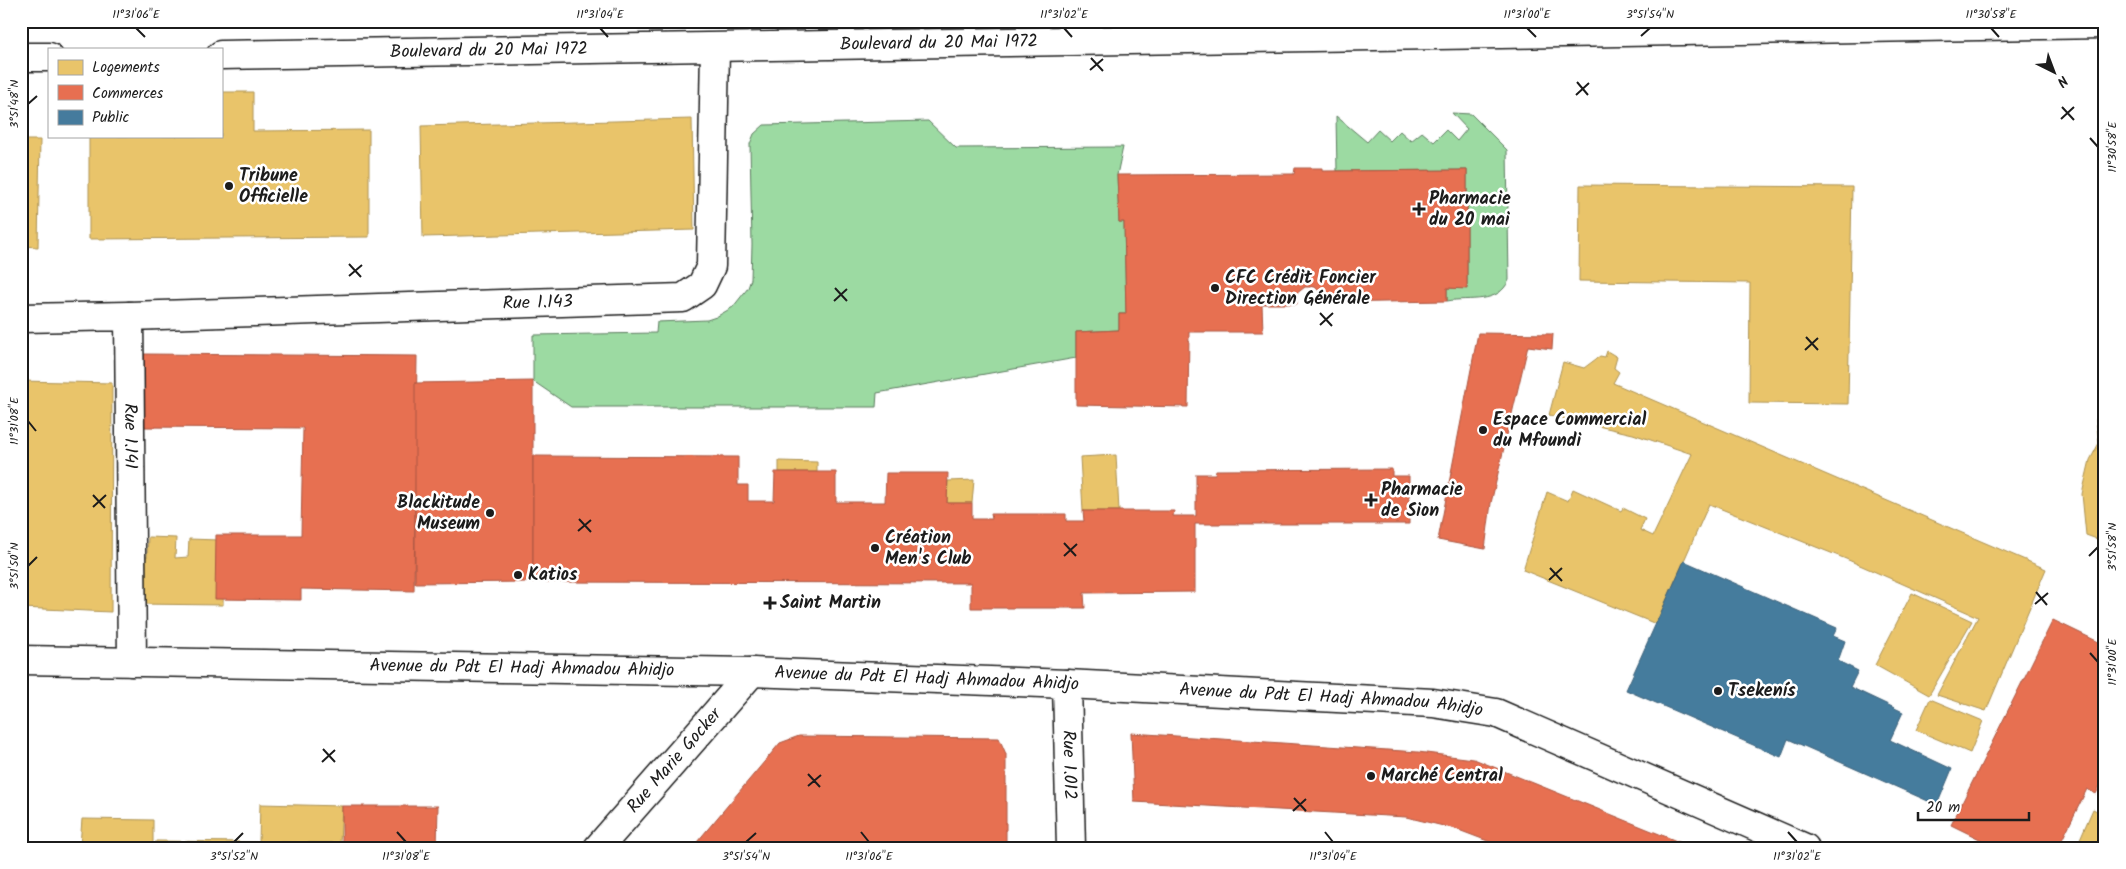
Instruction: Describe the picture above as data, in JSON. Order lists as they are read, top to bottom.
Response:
{
  "streets": {
    "main road": [
      "Boulevard du 20 Mai 1972",
      "Rue 1.143",
      "Rue 1.141",
      "Avenue du Pdt El Hadj Ahmadou Ahidjo",
      "Rue Marie Gocker",
      "Rue 1.012"
    ]
  },
  "crossings": [
    ["Boulevard du 20 Mai 1972", "Rue 1.143"],
    ["Rue 1.143", "Rue 1.141"],
    ["Rue 1.141", "Avenue du Pdt El Hadj Ahmadou Ahidjo"],
    ["Avenue du Pdt El Hadj Ahmadou Ahidjo", "Rue Marie Gocker"],
    ["Avenue du Pdt El Hadj Ahmadou Ahidjo", "Rue 1.012"]
  ],
  "places": {
    "other": [
      "Tribune Officielle",
      "CFC Crédit Foncier Direction Générale",
      "Espace Commercial du Mfoundi",
      "Blackitude Museum",
      "Création Men's Club",
      "Katios",
      "Tsekenís",
      "Marché Central"
    ],
    "health": ["Pharmacie du 20 mai", "Pharmacie de Sion", "Saint Martin"]
  },
  "legend": ["Logements", "Commerces", "Public"],
  "scale_bar": "20 m",
  "north": "bottom right",
  "coordinates": [
    "11°31'06\"E",
    "11°31'04\"E",
    "11°31'02\"E",
    "11°31'00\"E",
    "3°51'54\"N",
    "11°30'58\"E",
    "3°51'48\"N",
    "11°31'08\"E",
    "3°51'58\"N",
    "3°51'50\"N",
    "3°51'52\"N"
  ]
}
